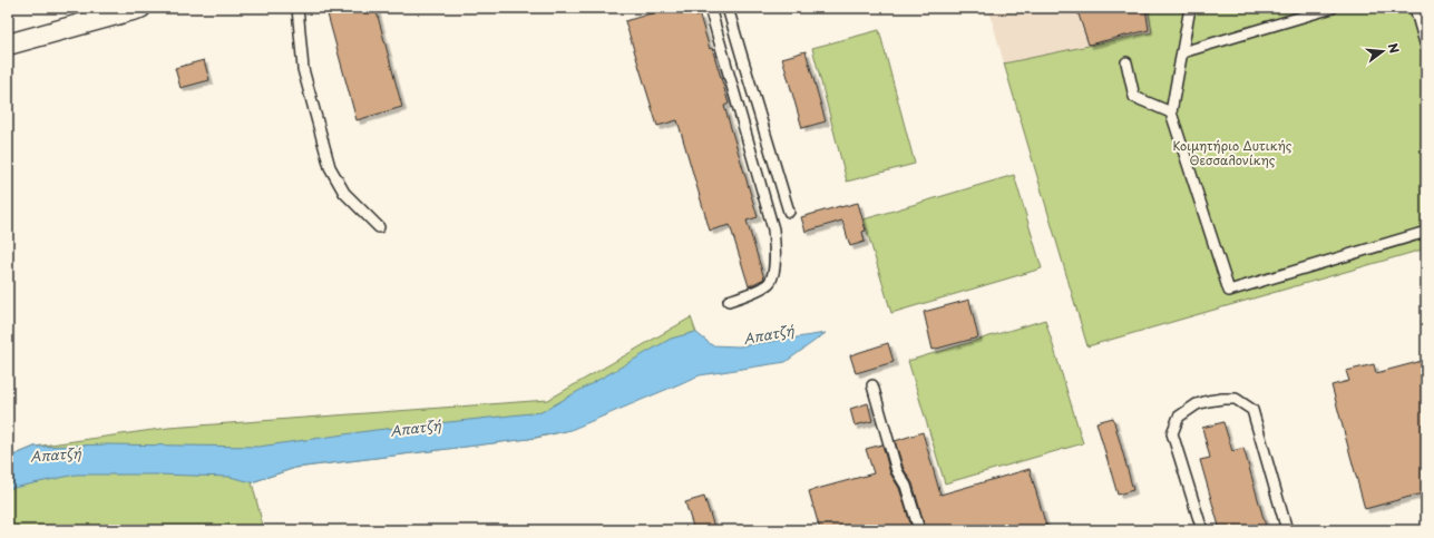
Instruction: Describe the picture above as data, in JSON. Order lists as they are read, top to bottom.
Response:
{
  "water": ["Απατζή"],
  "parks": ["Κοιμητήριο Δυτικής Θεσσαλονίκης"],
  "north": "right"
}
